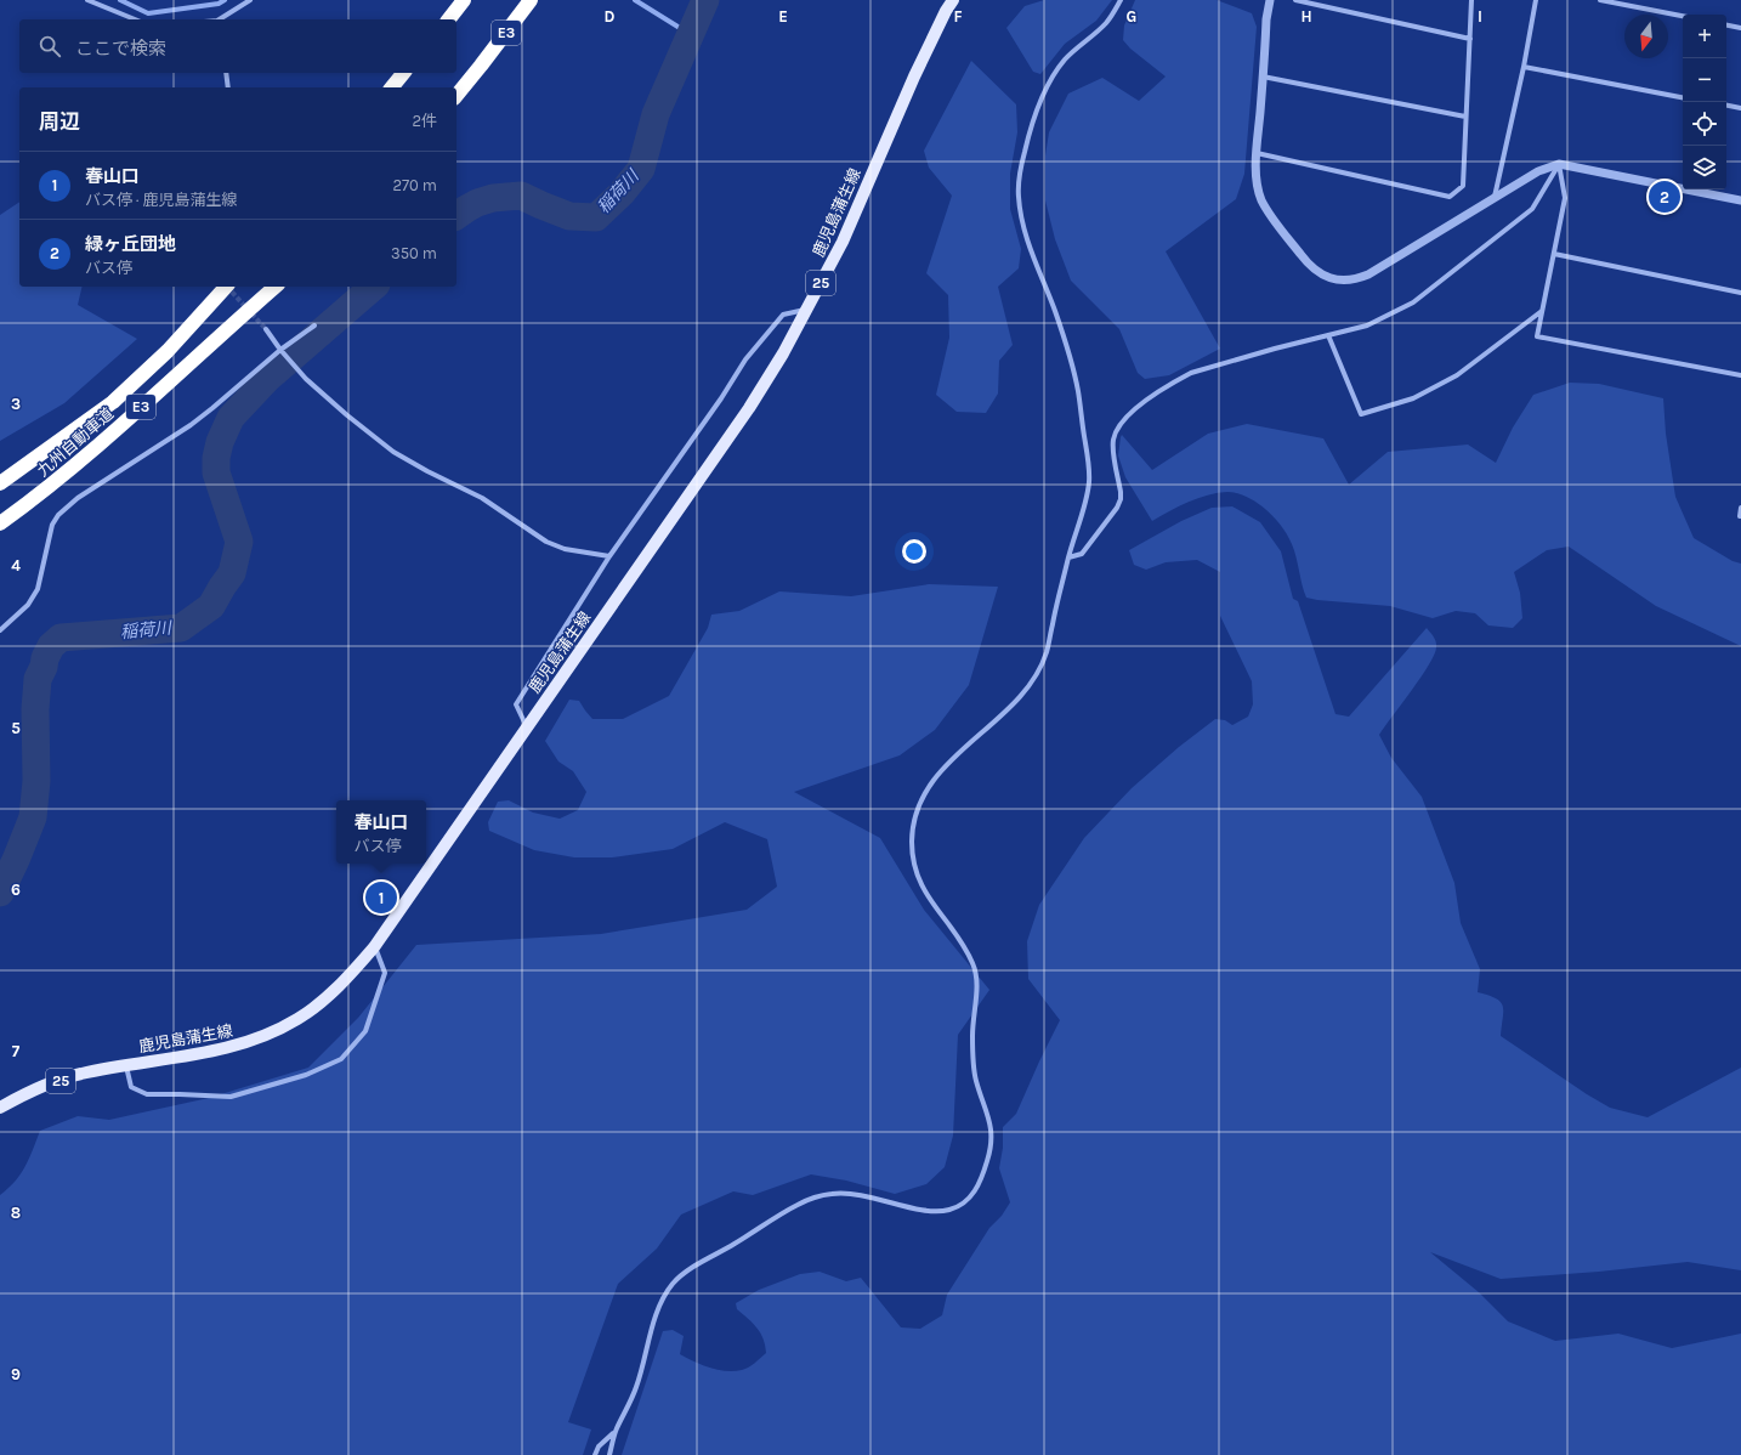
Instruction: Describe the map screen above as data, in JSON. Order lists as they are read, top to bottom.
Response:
{
  "streets": {
    "highway": ["E3", "九州自動車道"],
    "main road": ["鹿児島蒲生線", "25"]
  },
  "water": ["稲荷川"],
  "north": "bottom",
  "page": {
    "map_buttons": ["+", "−"],
    "search": "ここで検索",
    "heading": ["周辺", "2件"],
    "list": [
      {
        "mark": "1",
        "name": "春山口",
        "note": "バス停 · 鹿児島蒲生線",
        "value": "270 m"
      },
      {
        "mark": "2",
        "name": "緑ヶ丘団地",
        "note": "バス停",
        "value": "350 m"
      }
    ],
    "pins": ["2", "1"],
    "popup": ["春山口", "バス停"]
  },
  "grid": {
    "columns": [
      "D",
      "E",
      "F",
      "G",
      "H",
      "I"
    ],
    "rows": [
      "3",
      "4",
      "5",
      "6",
      "7",
      "8",
      "9"
    ]
  }
}
